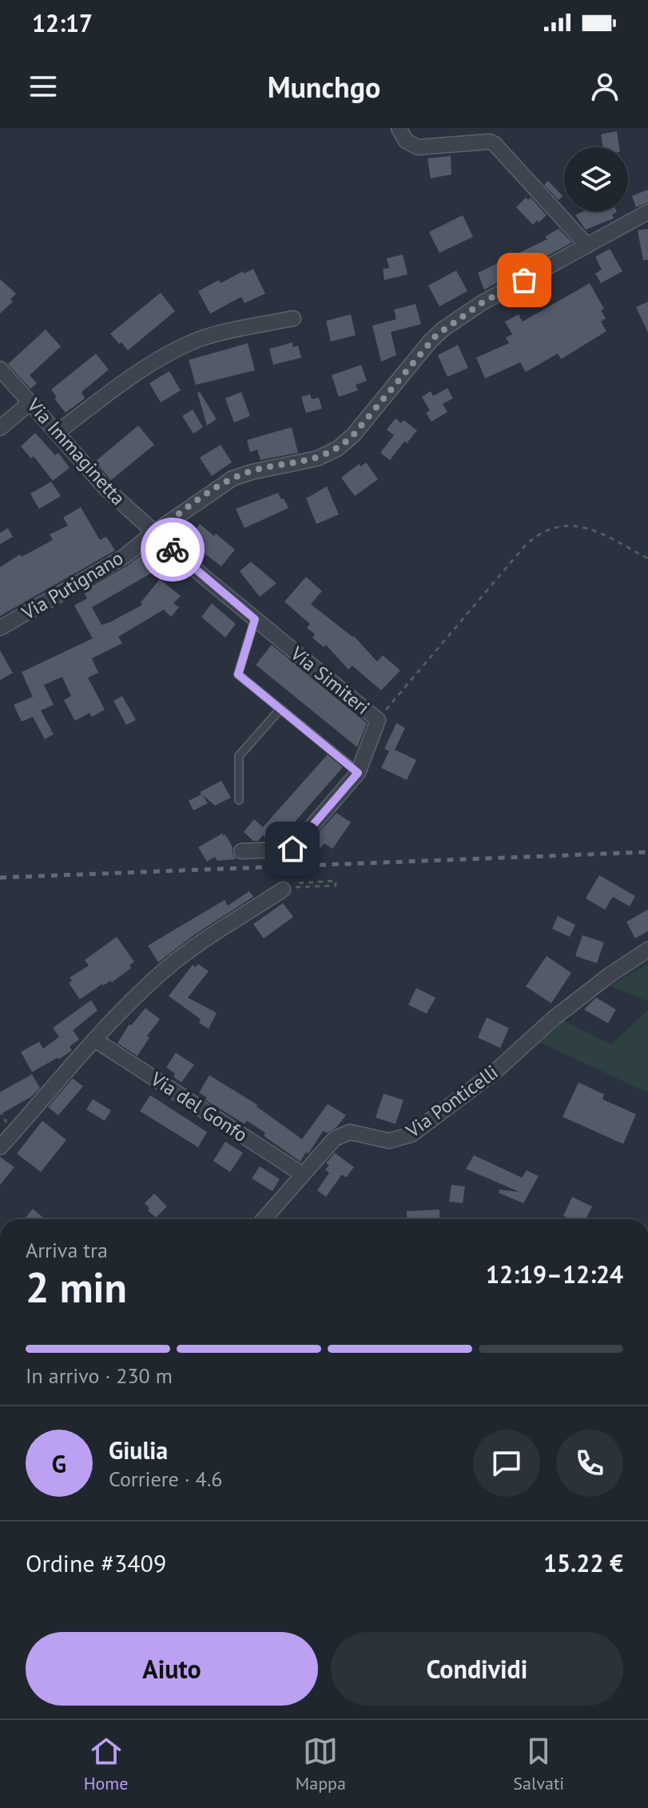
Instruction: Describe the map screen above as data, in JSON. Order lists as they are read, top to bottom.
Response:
{
  "streets": {
    "street": [
      "Via Immaginetta",
      "Via Putignano",
      "Via Simiteri",
      "Via Ponticelli",
      "Via del Gonfo"
    ]
  },
  "crossings": [
    ["Via Immaginetta", "Via Putignano"],
    ["Via Immaginetta", "Via Simiteri"],
    ["Via Putignano", "Via Simiteri"],
    ["Via Ponticelli", "Via del Gonfo"]
  ],
  "page": {
    "status": "12:17",
    "header": "Munchgo",
    "heading": ["2 min", "Arriva tra", "12:19–12:24"],
    "panel": [
      "Giulia",
      "Corriere · 4.6",
      "Ordine #3409",
      "15.22 €"
    ],
    "bar": "In arrivo · 230 m",
    "round": "G",
    "buttons": ["Aiuto", "Condividi"],
    "tabs": ["Home", "Mappa", "Salvati"]
  }
}
